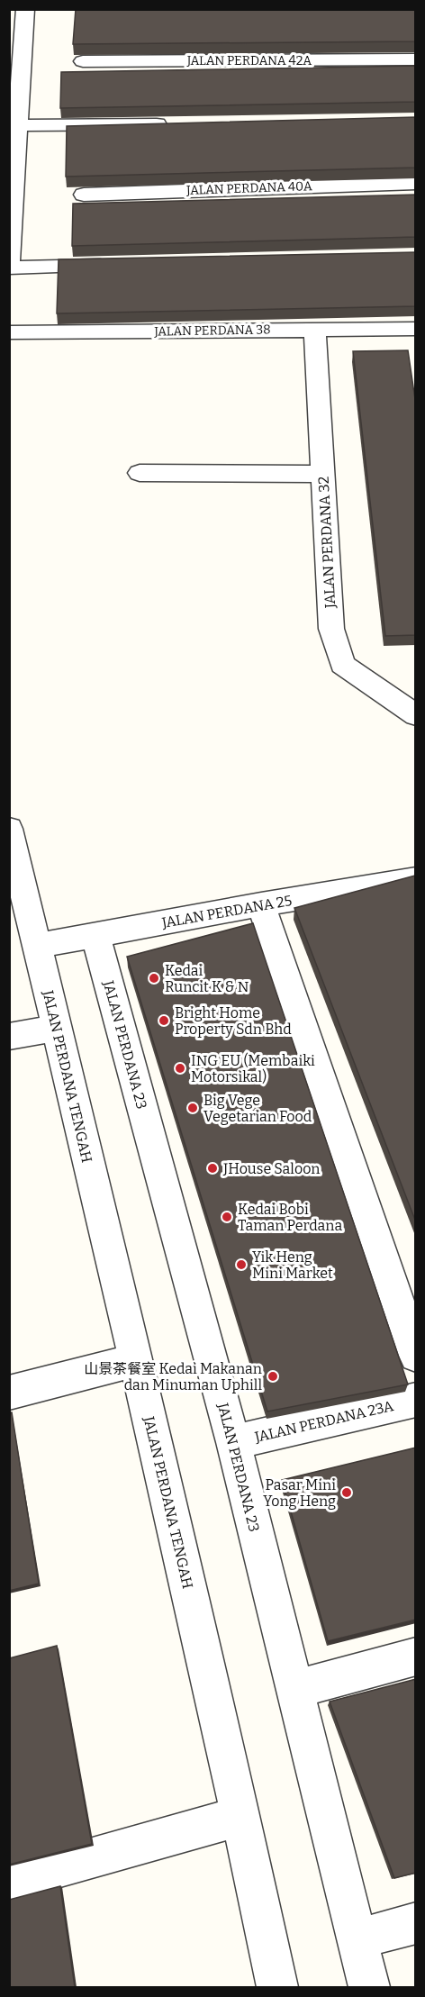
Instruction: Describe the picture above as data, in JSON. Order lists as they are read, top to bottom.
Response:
{
  "streets": {
    "street": [
      "JALAN PERDANA 42A",
      "JALAN PERDANA 40A",
      "JALAN PERDANA 38",
      "JALAN PERDANA 32",
      "JALAN PERDANA 25",
      "JALAN PERDANA 23",
      "JALAN PERDANA TENGAH",
      "JALAN PERDANA 23A"
    ]
  },
  "crossings": [
    ["JALAN PERDANA 38", "JALAN PERDANA 32"],
    ["JALAN PERDANA 25", "JALAN PERDANA 23"],
    ["JALAN PERDANA 25", "JALAN PERDANA TENGAH"],
    ["JALAN PERDANA 23", "JALAN PERDANA 23A"]
  ],
  "places": [
    "Kedai Runcit K & N",
    "Bright Home Property Sdn Bhd",
    "ING EU (Membaiki Motorsikal)",
    "Big Vege Vegetarian Food",
    "JHouse Saloon",
    "Kedai Bobi Taman Perdana",
    "Yik Heng Mini Market",
    "山景茶餐室 Kedai Makanan dan Minuman Uphill",
    "Pasar Mini Yong Heng"
  ]
}
